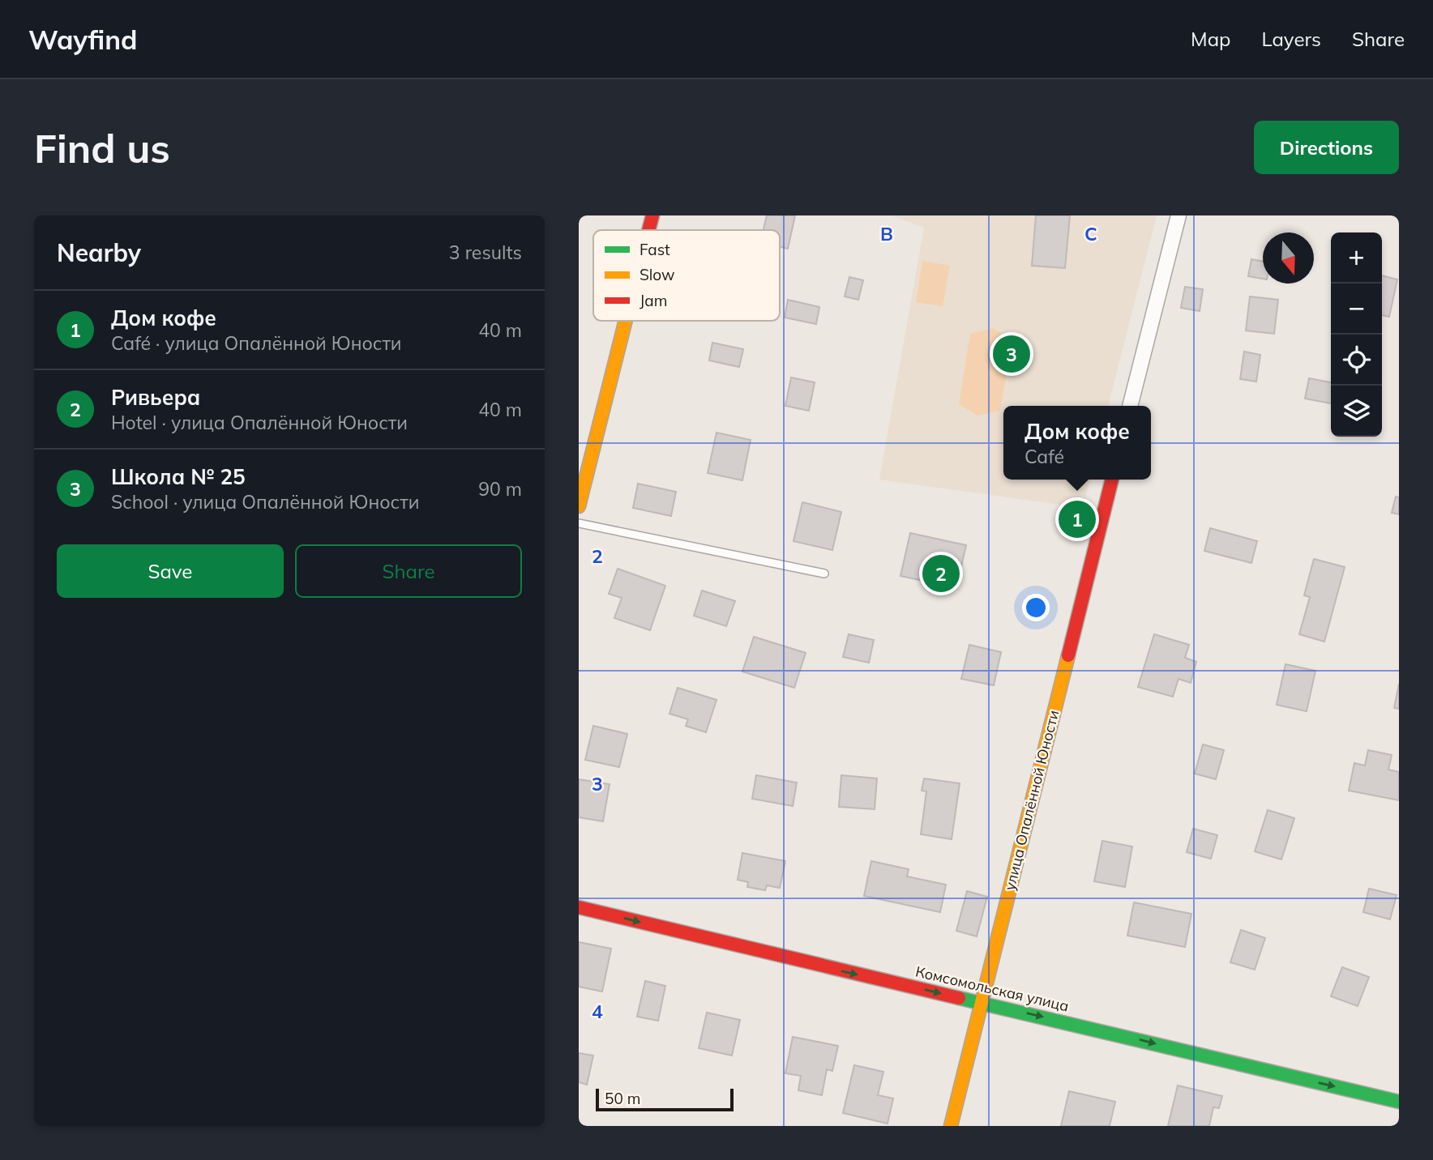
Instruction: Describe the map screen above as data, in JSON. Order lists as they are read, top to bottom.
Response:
{
  "streets": {
    "street": ["улица Опалённой Юности", "Комсомольская улица"]
  },
  "crossings": [
    ["улица Опалённой Юности", "Комсомольская улица"]
  ],
  "one_way": ["Комсомольская улица"],
  "legend": ["Fast", "Slow", "Jam"],
  "scale_bar": "50 m",
  "north": "bottom",
  "page": {
    "header": "Wayfind",
    "nav": ["Map", "Layers", "Share"],
    "buttons": [
      "Directions",
      ["Save", "Share"]
    ],
    "title": "Find us",
    "heading": ["Nearby", "3 results"],
    "map_buttons": ["+", "−"],
    "list": [
      {
        "mark": "1",
        "name": "Дом кофе",
        "note": "Café · улица Опалённой Юности",
        "value": "40 m"
      },
      {
        "mark": "2",
        "name": "Ривьера",
        "note": "Hotel · улица Опалённой Юности",
        "value": "40 m"
      },
      {
        "mark": "3",
        "name": "Школа № 25",
        "note": "School · улица Опалённой Юности",
        "value": "90 m"
      }
    ],
    "pins": ["3", "1", "2"],
    "popup": ["Дом кофе", "Café"],
    "scale": "50 m"
  },
  "grid": {
    "columns": ["B", "C"],
    "rows": ["2", "3", "4"]
  }
}
